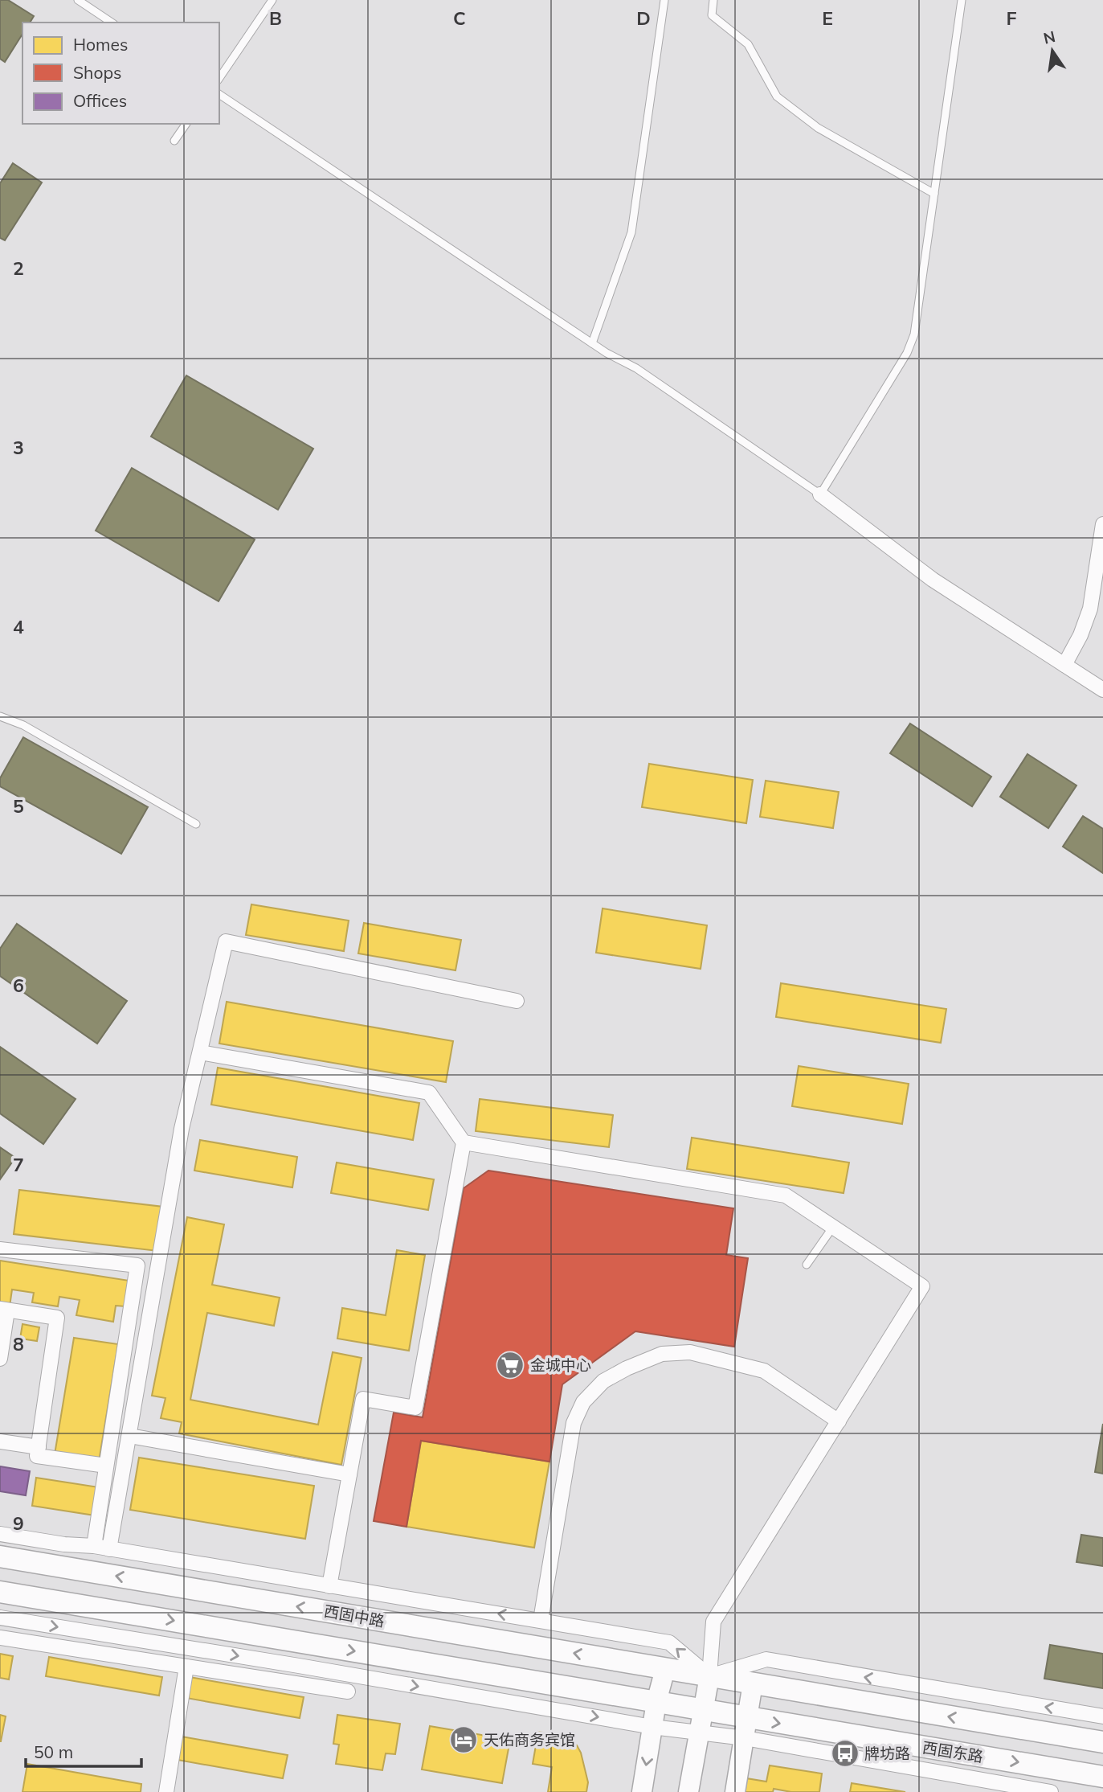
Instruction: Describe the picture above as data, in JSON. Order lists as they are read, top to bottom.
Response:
{
  "streets": {
    "main road": ["西固中路", "西固东路"]
  },
  "places": {
    "supermarket": ["金城中心"],
    "hotel": ["天佑商务宾馆"],
    "bus stop": ["牌坊路"]
  },
  "legend": ["Homes", "Shops", "Offices"],
  "scale_bar": "50 m",
  "north": "top",
  "grid": {
    "columns": [
      "B",
      "C",
      "D",
      "E",
      "F"
    ],
    "rows": [
      "2",
      "3",
      "4",
      "5",
      "6",
      "7",
      "8",
      "9"
    ]
  }
}
